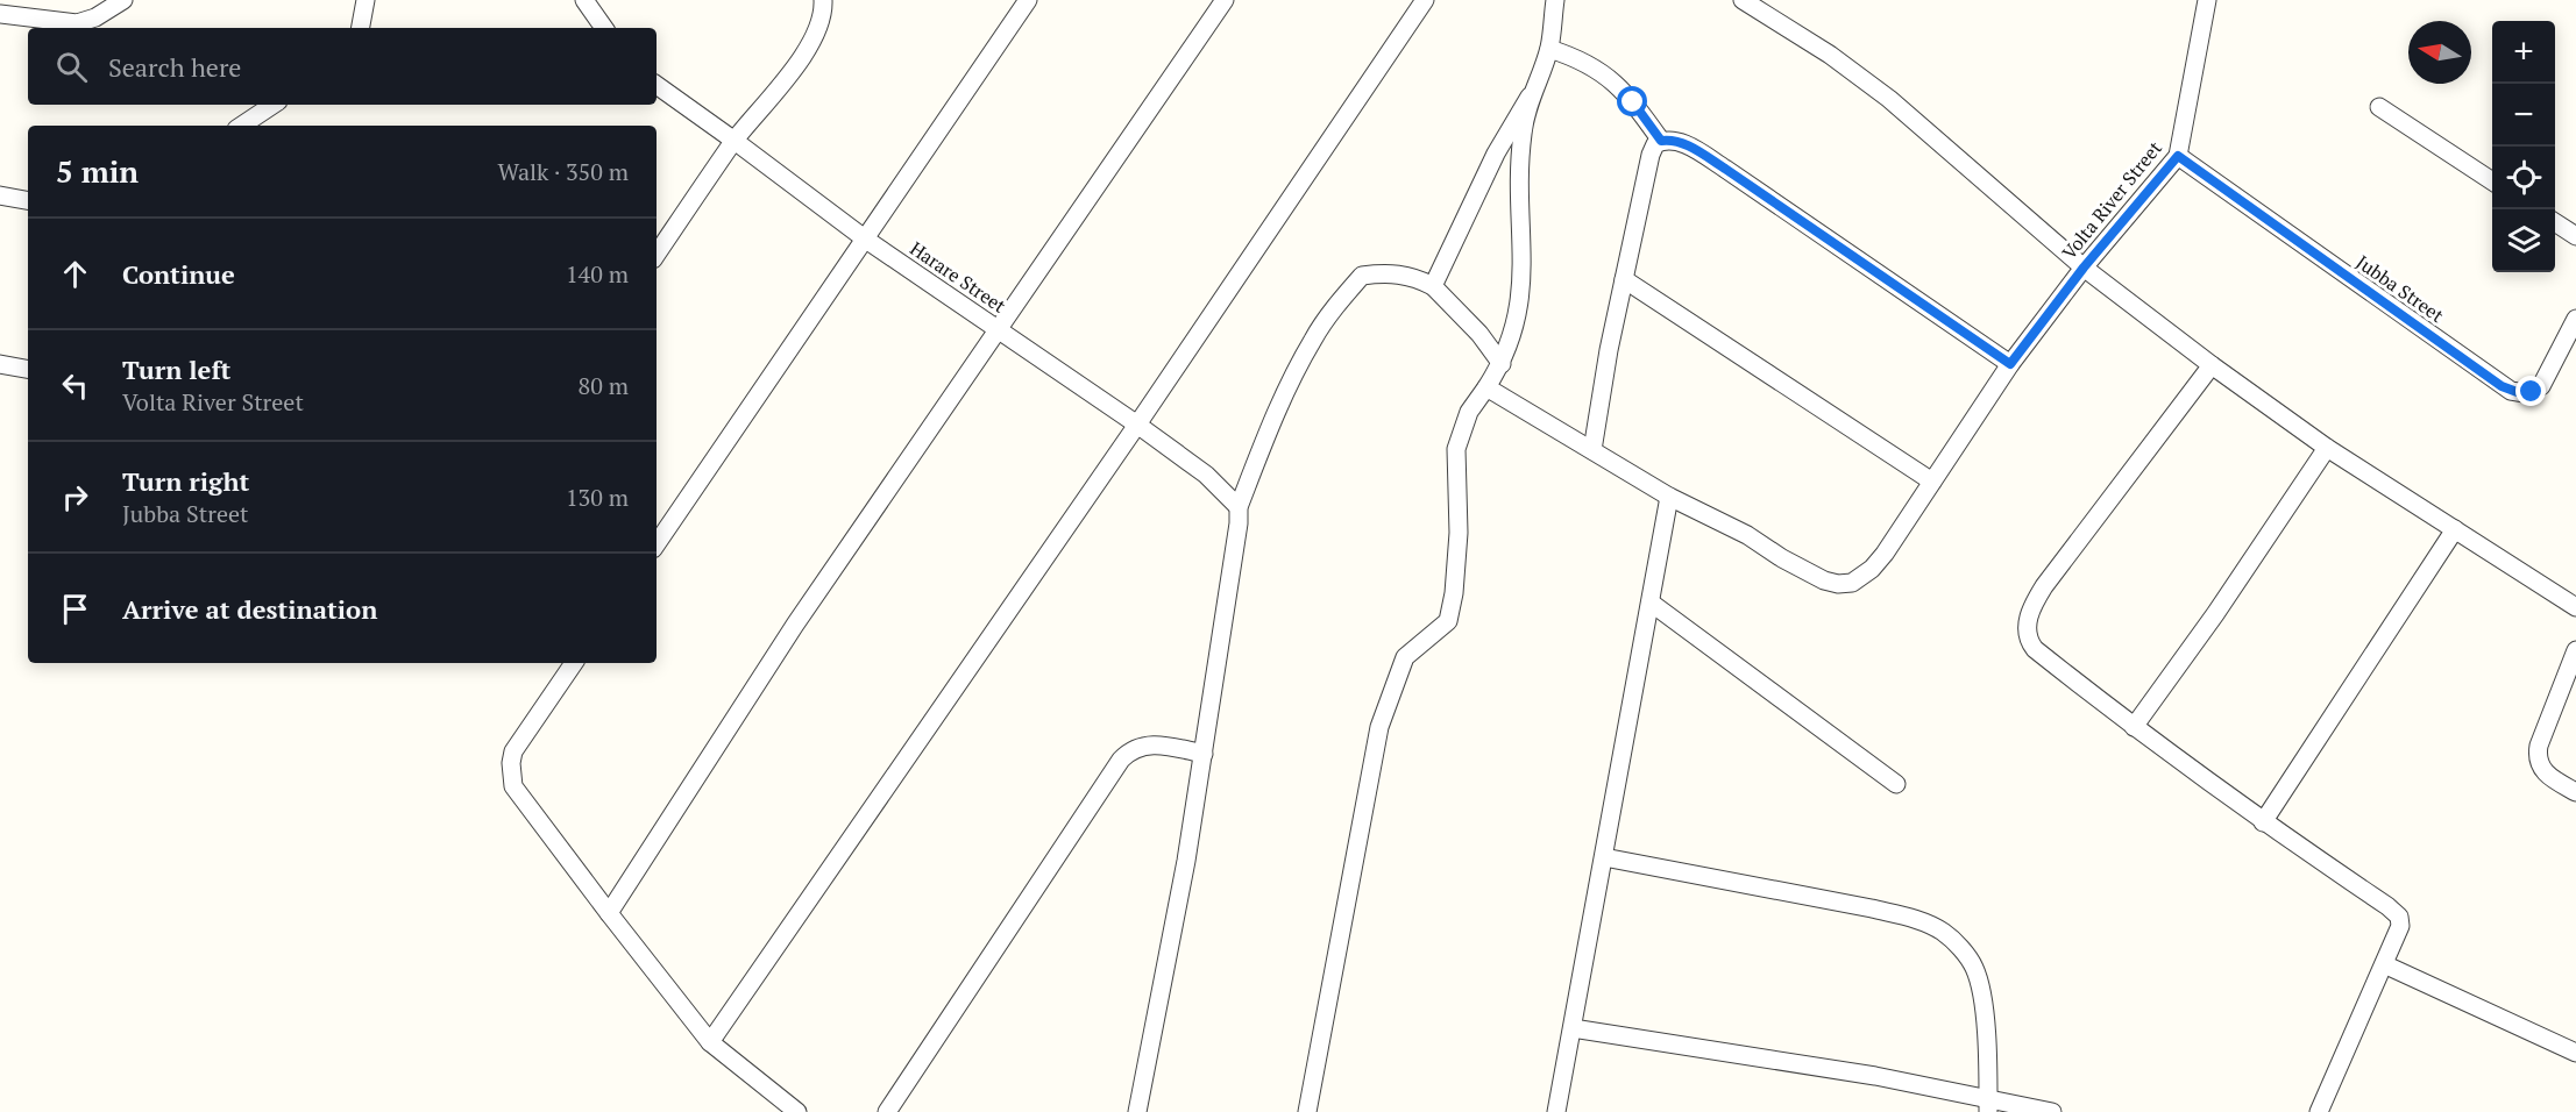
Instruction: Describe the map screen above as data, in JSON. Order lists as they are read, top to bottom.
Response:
{
  "streets": {
    "street": ["Volta River Street", "Harare Street", "Jubba Street"]
  },
  "crossings": [
    ["Volta River Street", "Jubba Street"]
  ],
  "north": "left",
  "page": {
    "map_buttons": ["+", "−"],
    "search": "Search here",
    "heading": ["5 min", "Walk · 350 m"],
    "list": [
      ["Continue", "140 m"],
      ["Turn left", "Volta River Street", "80 m"],
      ["Turn right", "Jubba Street", "130 m"],
      "Arrive at destination"
    ]
  }
}
